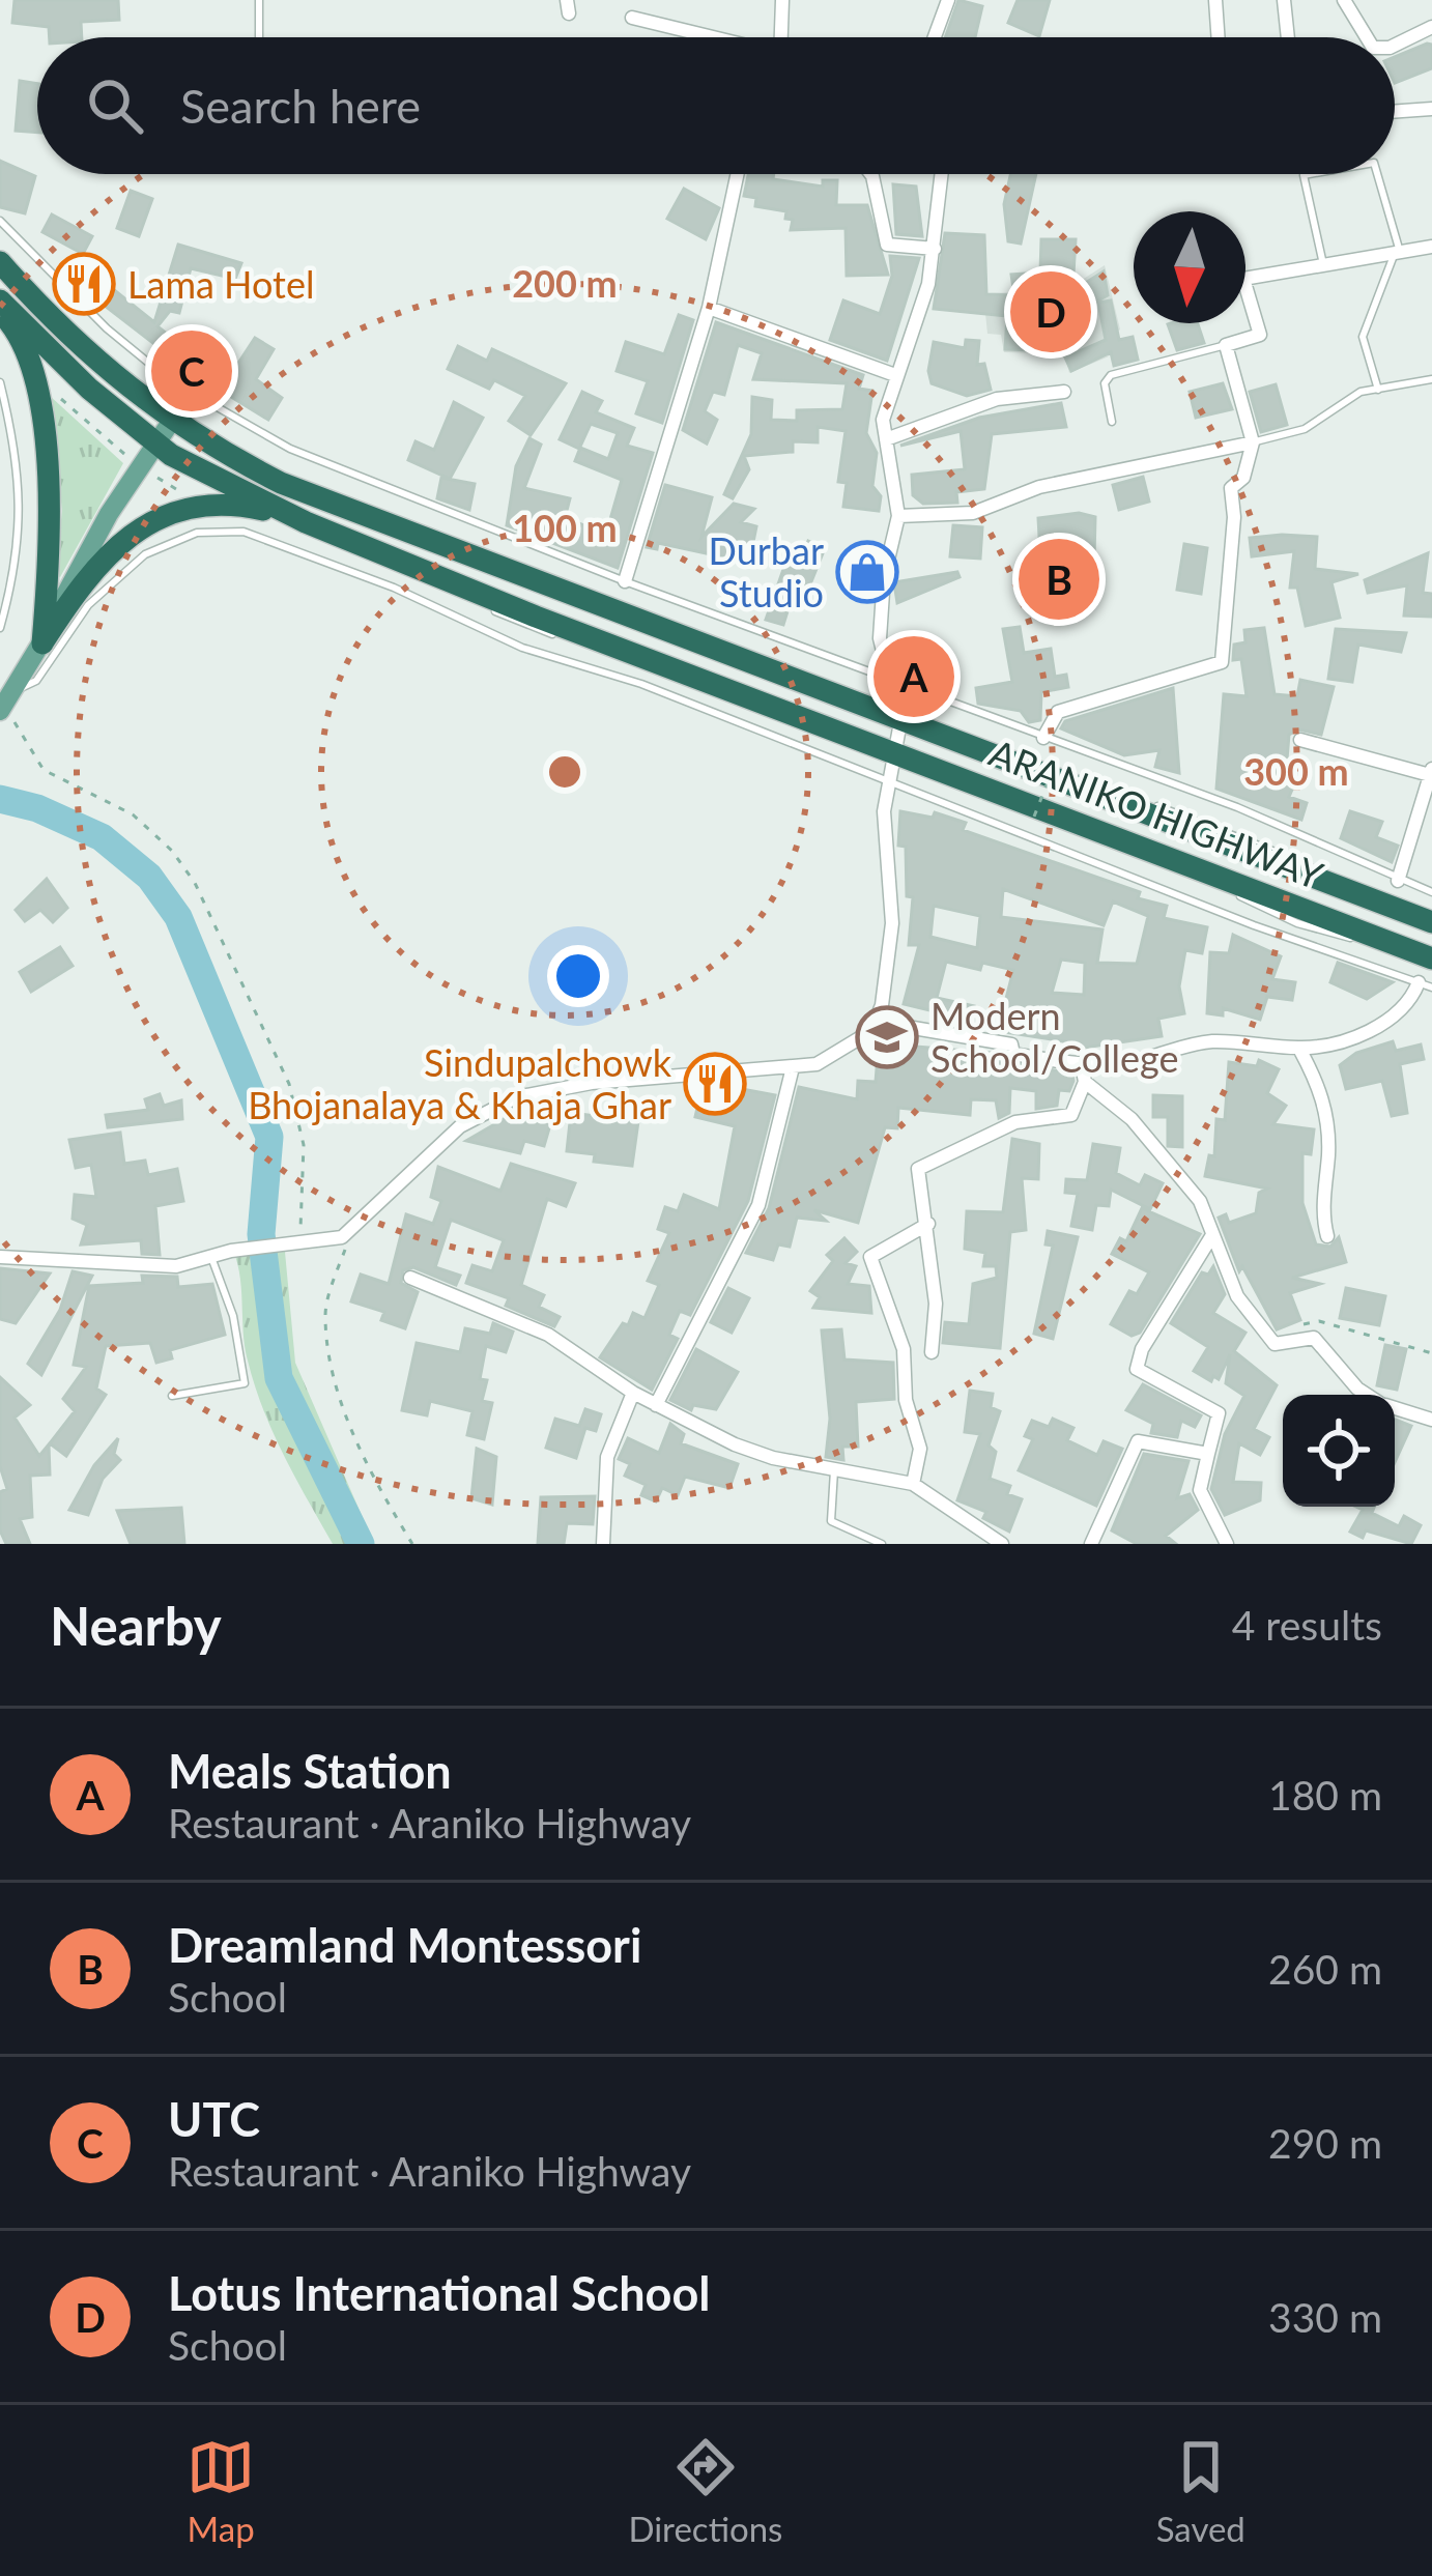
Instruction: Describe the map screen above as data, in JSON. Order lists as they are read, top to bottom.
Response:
{
  "streets": {
    "highway": ["ARANIKO HIGHWAY"]
  },
  "places": {
    "restaurant": ["Lama Hotel", "Sindupalchowk Bhojanalaya & Khaja Ghar"],
    "shop": ["Durbar Studio"],
    "school or university": ["Modern School/College"]
  },
  "north": "bottom",
  "page": {
    "search": "Search here",
    "pins": [
      "D",
      "C",
      "B",
      "A"
    ],
    "heading": ["Nearby", "4 results"],
    "list": [
      {
        "mark": "A",
        "name": "Meals Station",
        "note": "Restaurant · Araniko Highway",
        "value": "180 m"
      },
      {
        "mark": "B",
        "name": "Dreamland Montessori",
        "note": "School",
        "value": "260 m"
      },
      {
        "mark": "C",
        "name": "UTC",
        "note": "Restaurant · Araniko Highway",
        "value": "290 m"
      },
      {
        "mark": "D",
        "name": "Lotus International School",
        "note": "School",
        "value": "330 m"
      }
    ],
    "nav": ["Map", "Directions", "Saved"]
  },
  "rings": ["200 m", "100 m", "300 m"]
}
